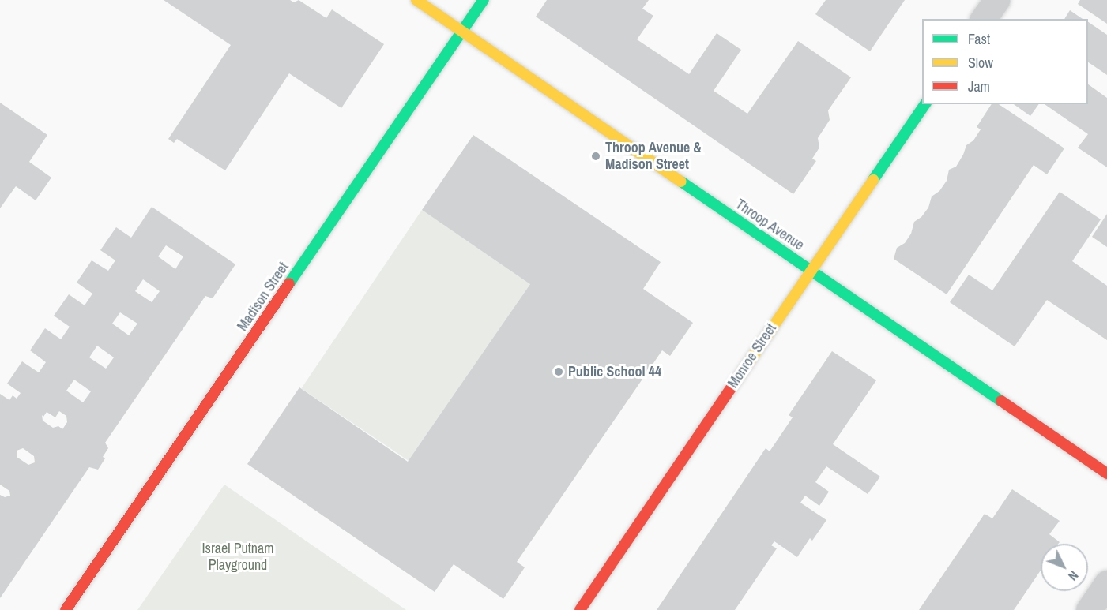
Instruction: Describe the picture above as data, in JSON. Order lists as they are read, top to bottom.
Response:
{
  "streets": {
    "street": ["Throop Avenue", "Madison Street", "Monroe Street"]
  },
  "crossings": [
    ["Throop Avenue", "Madison Street"],
    ["Throop Avenue", "Monroe Street"]
  ],
  "parks": ["Israel Putnam Playground"],
  "places": ["Throop Avenue & Madison Street", "Public School 44"],
  "legend": ["Fast", "Slow", "Jam"],
  "north": "bottom right"
}
